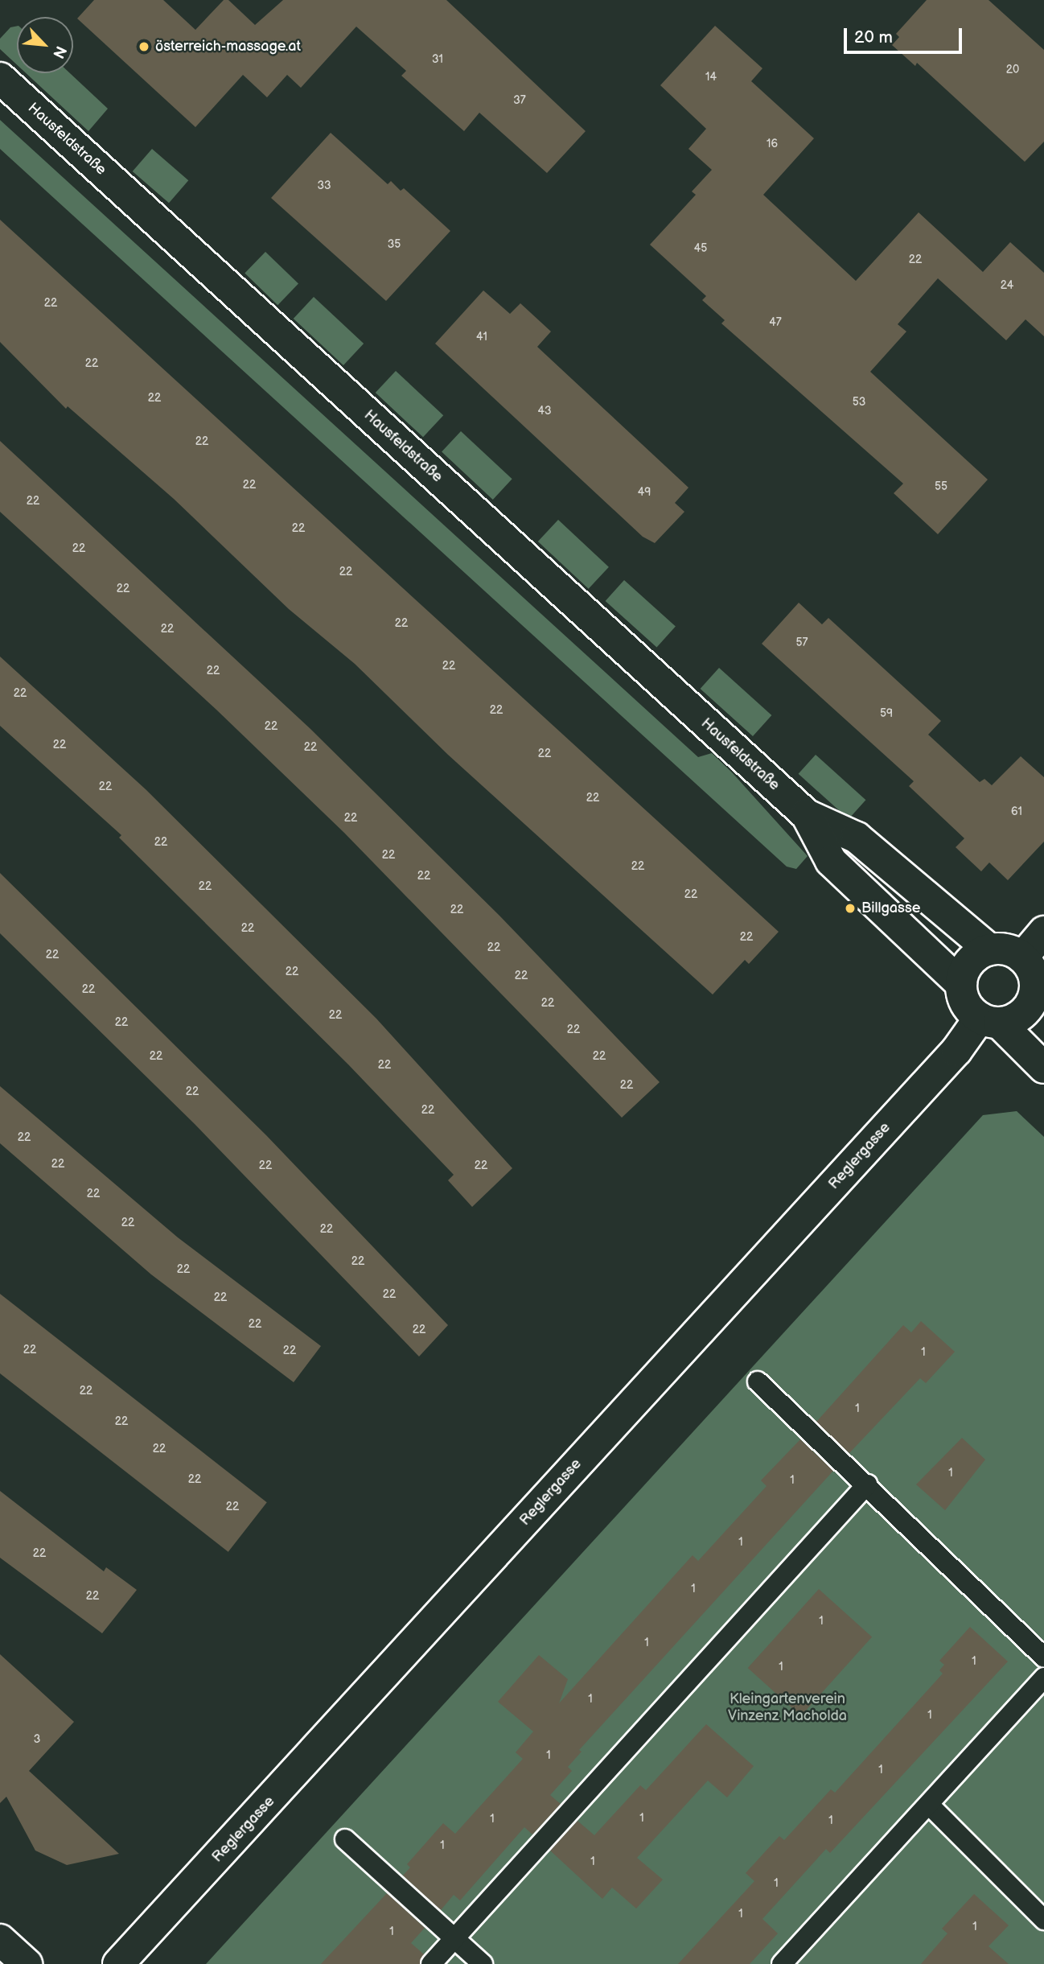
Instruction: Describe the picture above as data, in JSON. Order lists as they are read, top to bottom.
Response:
{
  "streets": {
    "street": ["Hausfeldstraße", "Reglergasse"]
  },
  "crossings": [
    ["Hausfeldstraße", "Reglergasse"]
  ],
  "parks": ["Kleingartenverein Vinzenz Macholda"],
  "places": ["österreich-massage.at", "Billgasse"],
  "house_numbers": [
    "31",
    "20",
    "14",
    "37",
    "16",
    "33",
    "35",
    "45",
    "22",
    "24",
    "22",
    "47",
    "41",
    "22",
    "22",
    "53",
    "43",
    "22",
    "22",
    "55",
    "49",
    "22",
    "22",
    "22",
    "22",
    "22",
    "22",
    "22",
    "57",
    "22",
    "22",
    "22",
    "22",
    "59",
    "22",
    "22",
    "22",
    "22",
    "22",
    "22",
    "61",
    "22",
    "22",
    "22",
    "22",
    "22",
    "22",
    "22",
    "22",
    "22",
    "22",
    "22",
    "22",
    "22",
    "22",
    "22",
    "22",
    "22",
    "22",
    "22",
    "22",
    "22",
    "22",
    "22",
    "22",
    "22",
    "22",
    "22",
    "22",
    "22",
    "22",
    "22",
    "22",
    "22",
    "22",
    "22",
    "22",
    "22",
    "22",
    "22",
    "22",
    "1",
    "22",
    "1",
    "22",
    "22",
    "1",
    "22",
    "1",
    "22",
    "1",
    "22",
    "1",
    "22",
    "1",
    "1",
    "1",
    "1",
    "1",
    "1",
    "3",
    "1",
    "1",
    "1",
    "1",
    "1",
    "1",
    "1",
    "1",
    "1",
    "1",
    "1"
  ],
  "scale_bar": "20 m",
  "north": "bottom right"
}
